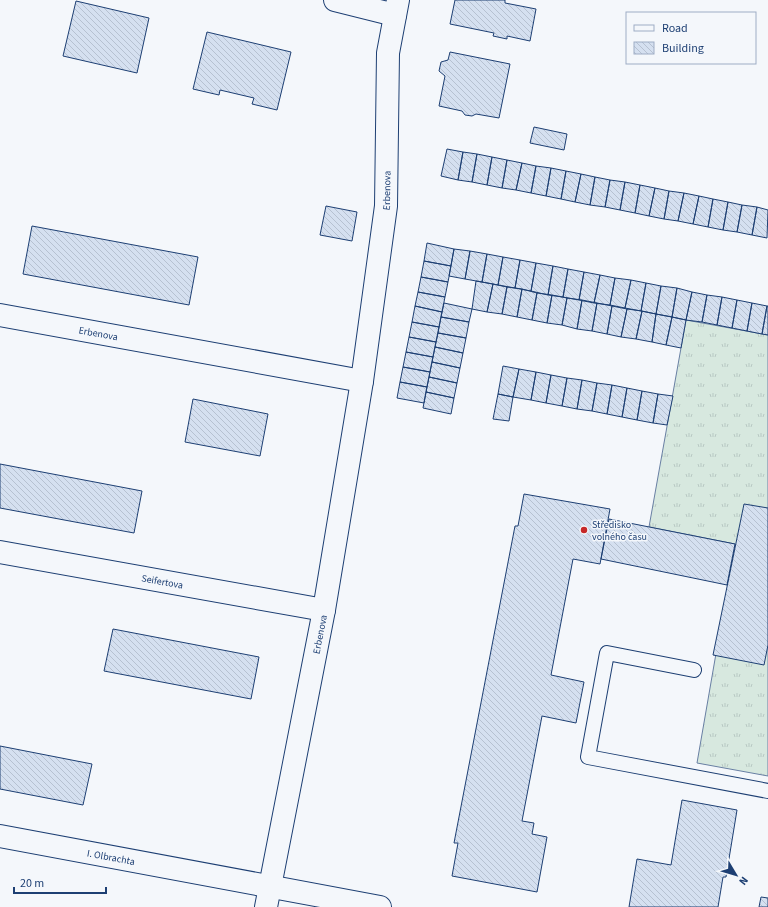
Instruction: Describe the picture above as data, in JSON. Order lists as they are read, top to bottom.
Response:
{
  "streets": {
    "street": ["Erbenova", "Seifertova", "I. Olbrachta"]
  },
  "crossings": [
    ["Erbenova", "Seifertova"],
    ["Erbenova", "I. Olbrachta"]
  ],
  "places": ["Středisko volného času"],
  "legend": ["Road", "Building"],
  "scale_bar": "20 m",
  "north": "bottom right"
}
